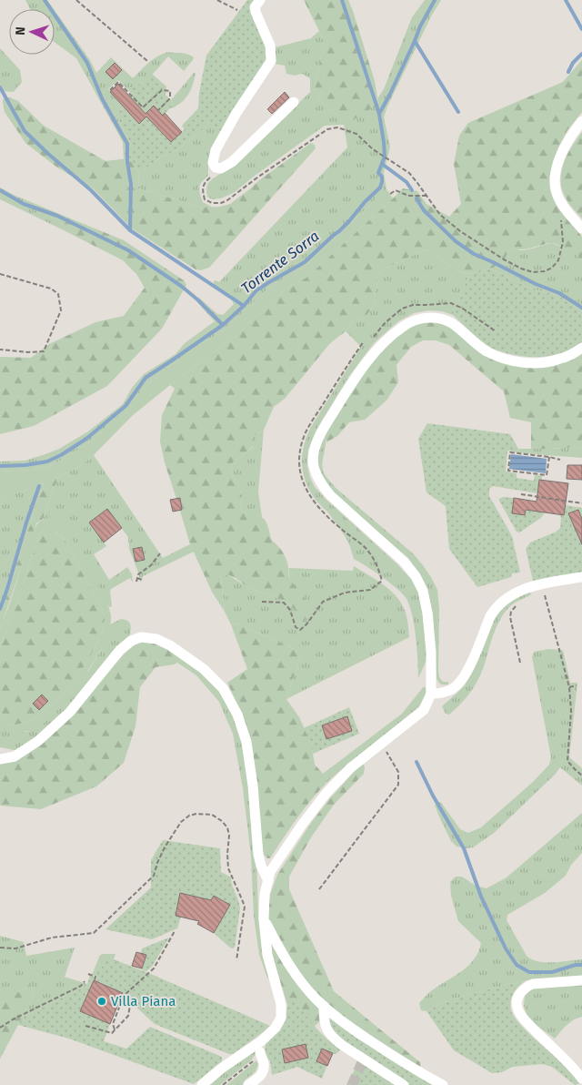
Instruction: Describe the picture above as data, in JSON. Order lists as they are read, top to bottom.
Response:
{
  "water": ["Torrente Sorra"],
  "places": ["Villa Piana"],
  "north": "left"
}
